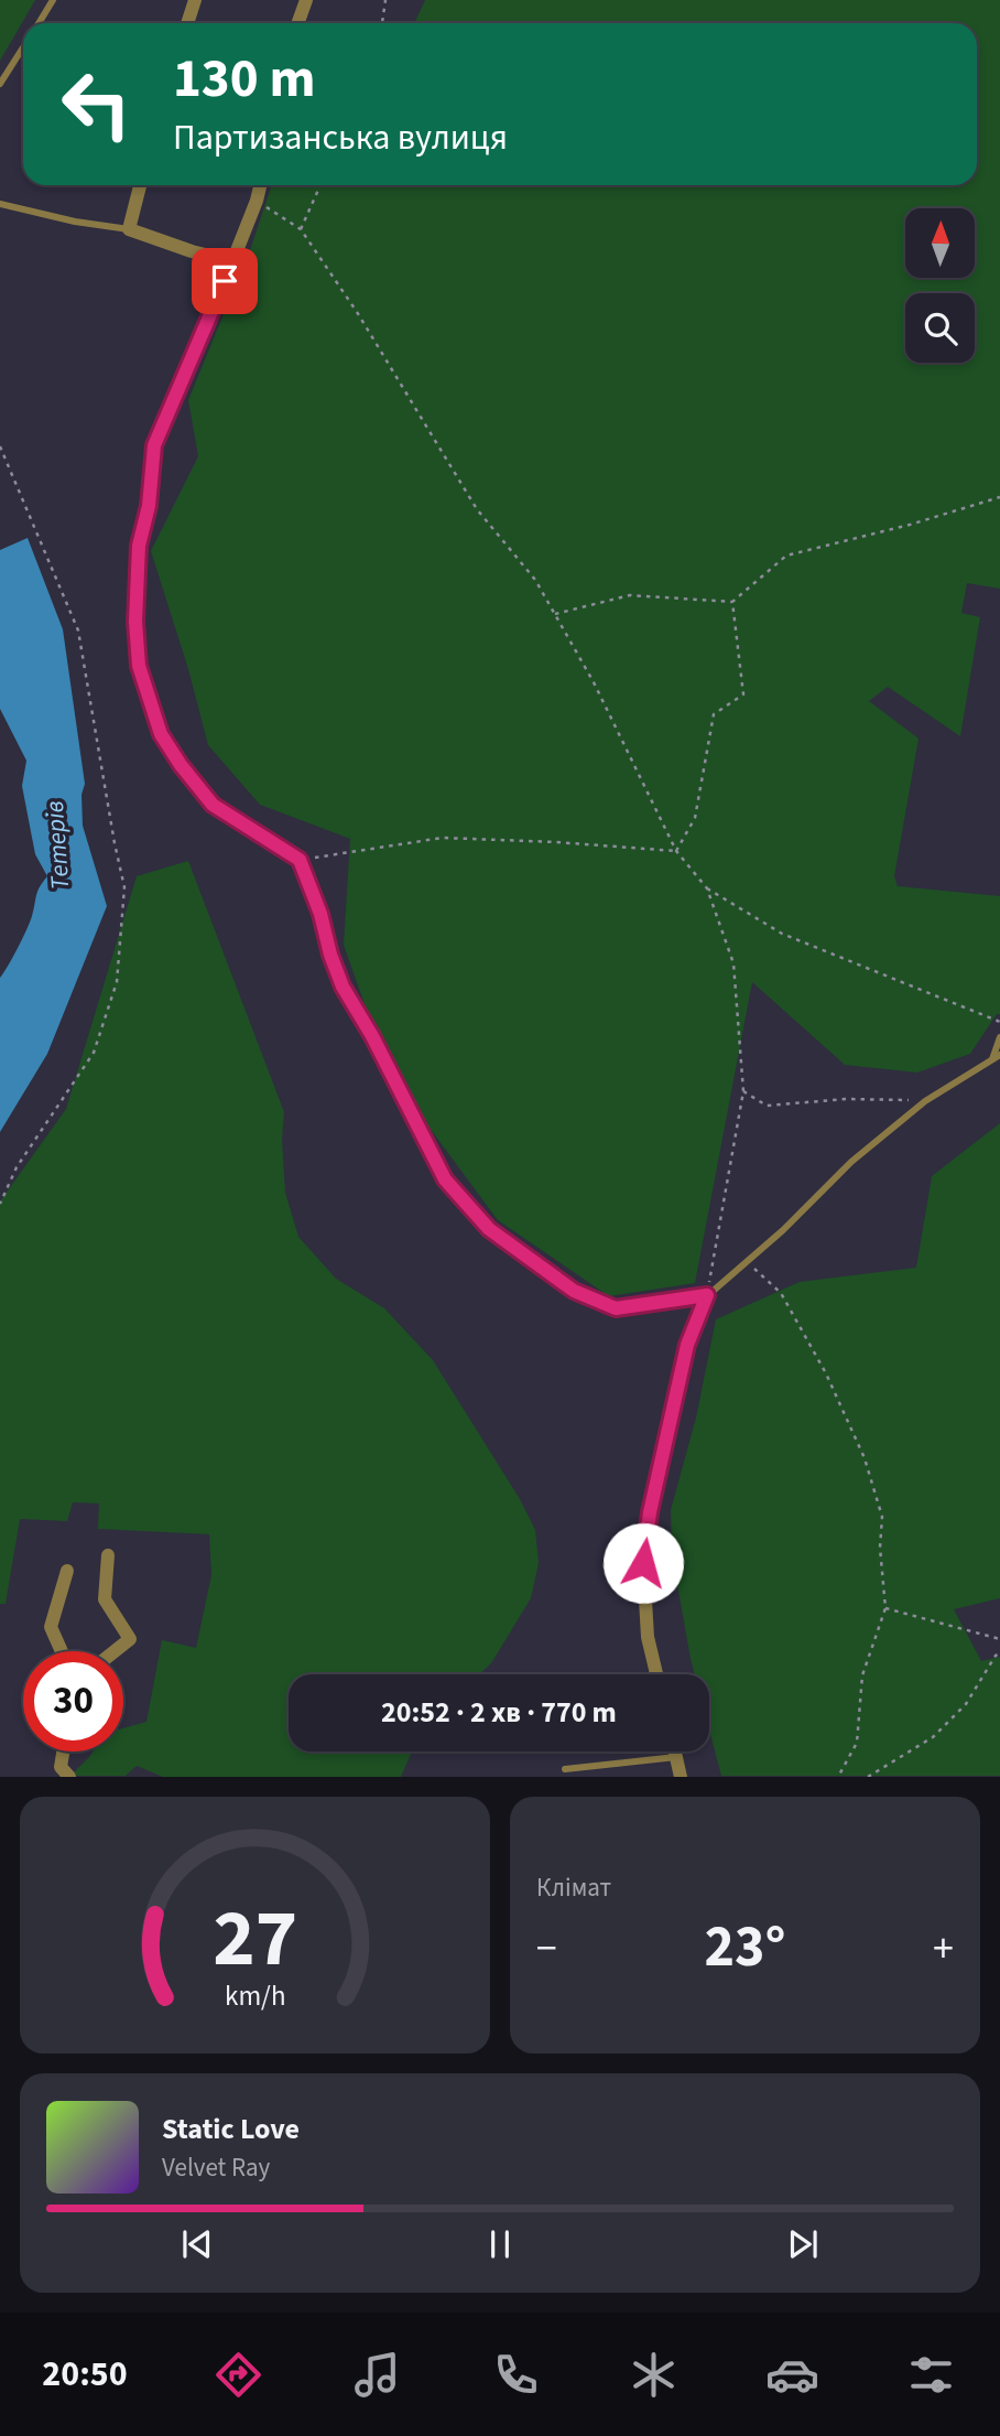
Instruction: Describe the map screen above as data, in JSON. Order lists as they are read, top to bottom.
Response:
{
  "water": ["Тетерів"],
  "north": "top",
  "page": {
    "turn": ["130 m", "Партизанська вулиця"],
    "limit": "30",
    "trip": "20:52 · 2 хв · 770 m",
    "tile": "Клімат",
    "heat": ["−", "23°", "+"],
    "song": ["Static Love", "Velvet Ray"],
    "tabs": "20:50",
    "gauge": ["27", "km/h"]
  }
}
